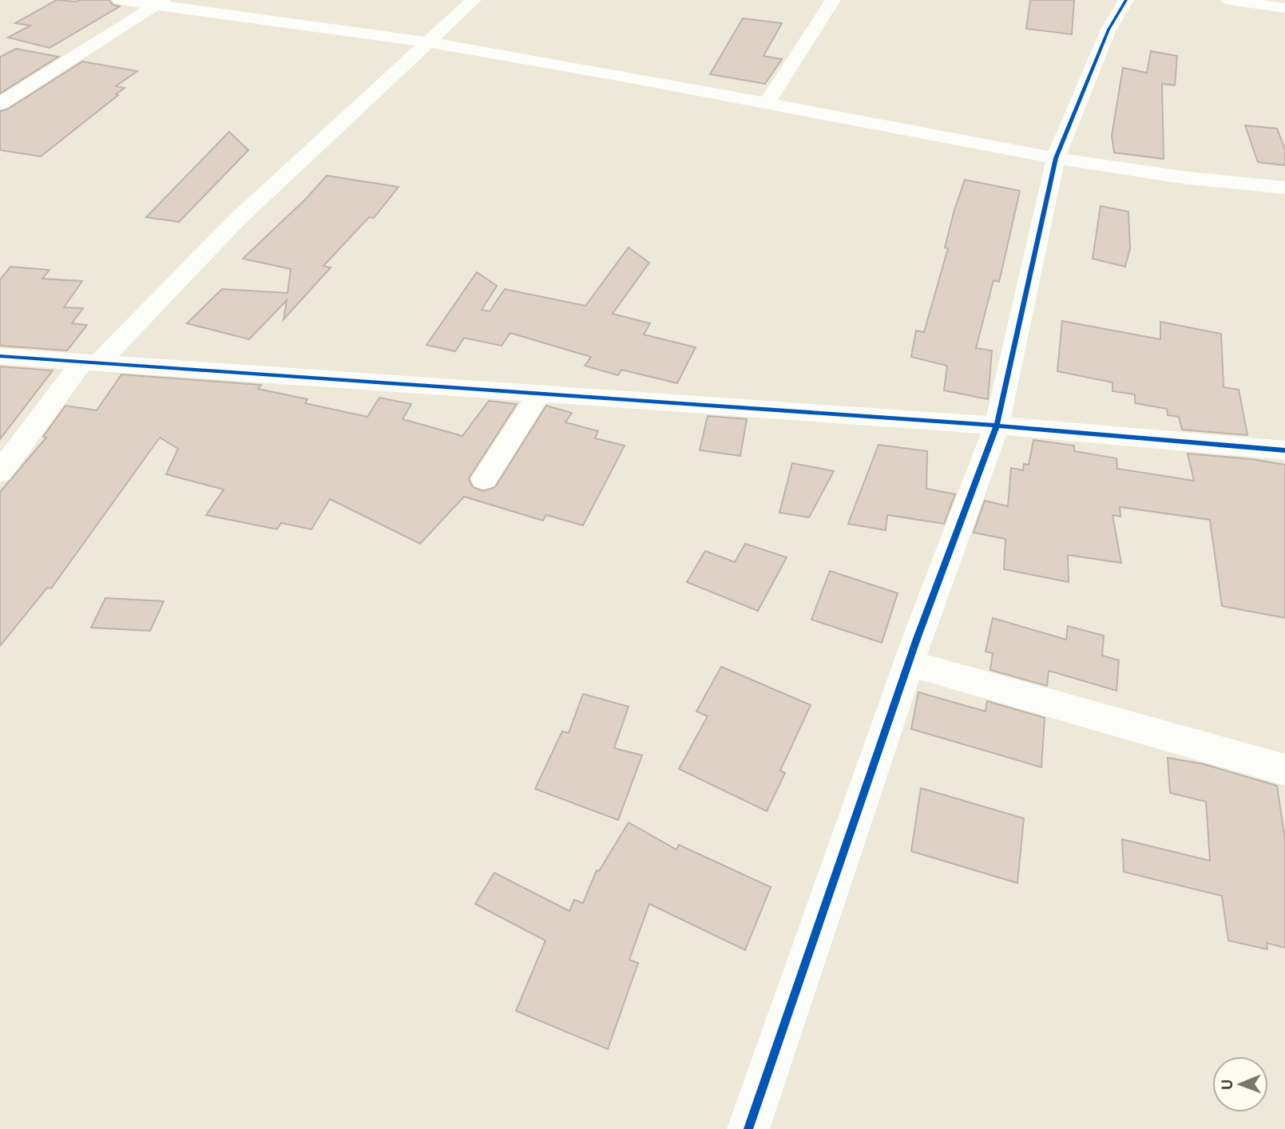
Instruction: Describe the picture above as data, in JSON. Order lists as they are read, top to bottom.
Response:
{
  "north": "left"
}
